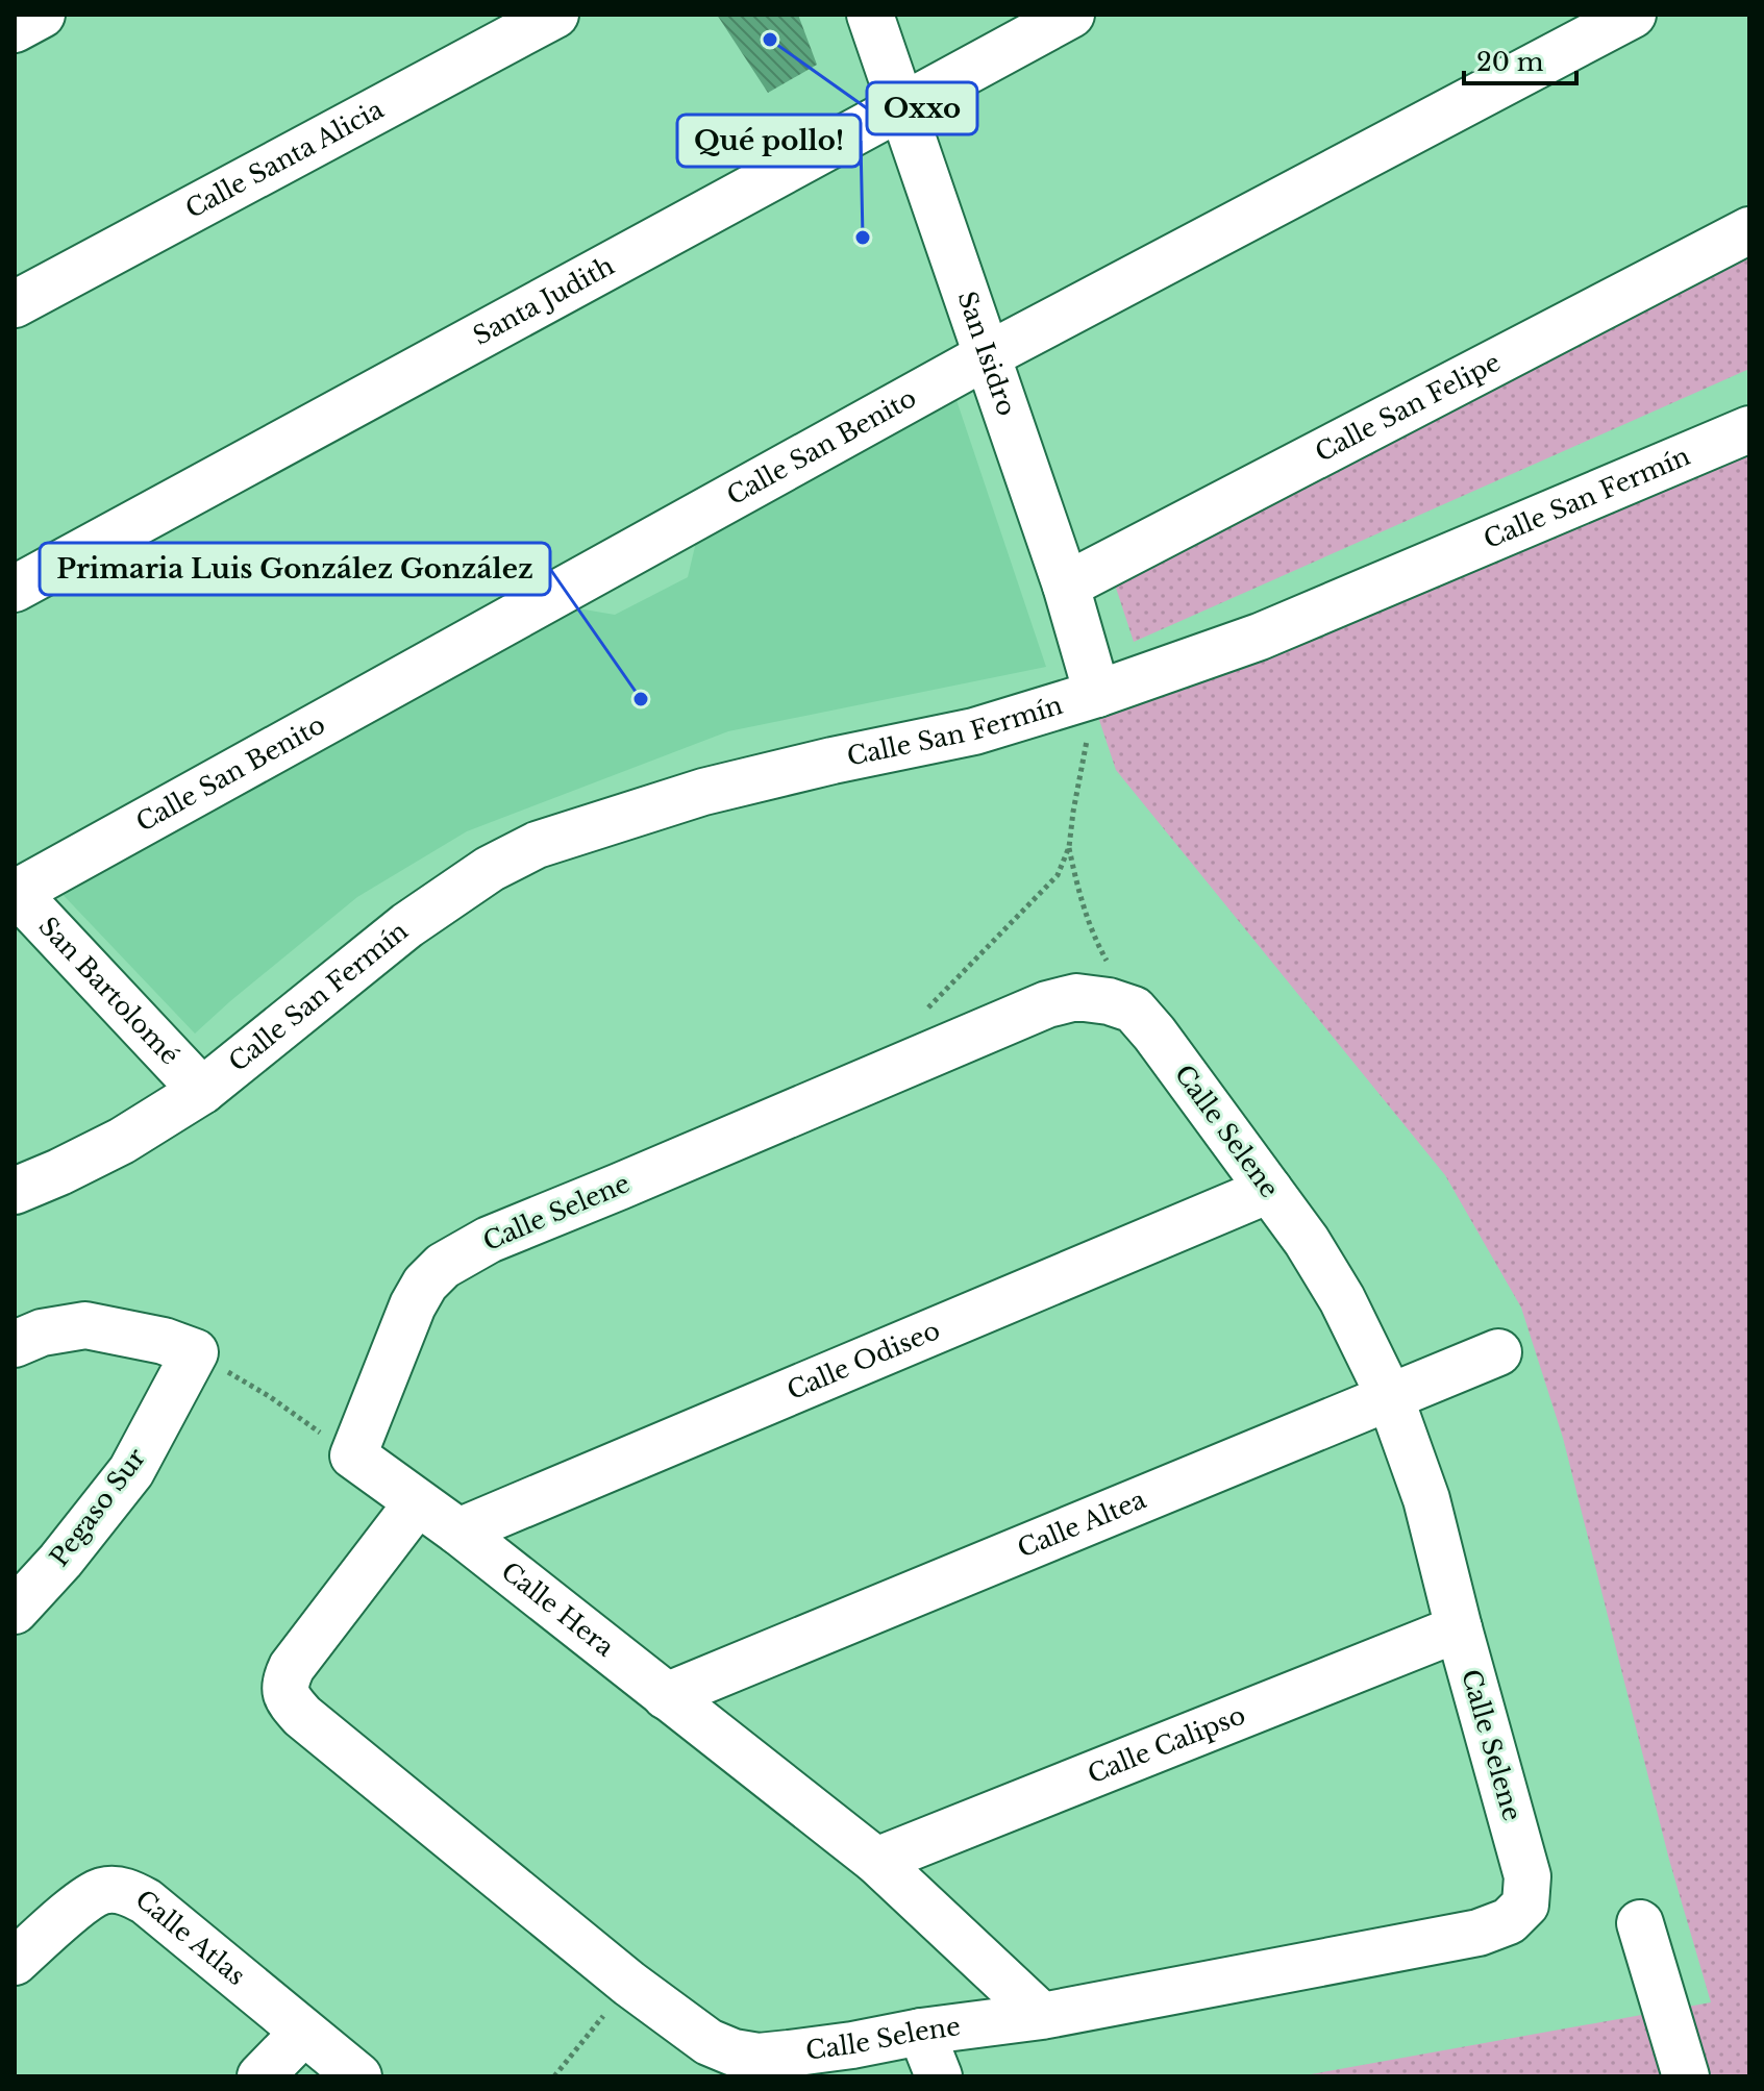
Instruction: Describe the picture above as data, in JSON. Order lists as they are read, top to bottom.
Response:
{
  "streets": {
    "street": [
      "Calle Santa Alicia",
      "Santa Judith",
      "San Isidro",
      "Calle San Felipe",
      "Calle San Benito",
      "Calle San Fermín",
      "San Bartolomé",
      "Calle Selene",
      "Calle Odiseo",
      "Pegaso Sur",
      "Calle Altea",
      "Calle Hera",
      "Calle Calipso",
      "Calle Atlas"
    ]
  },
  "crossings": [
    ["Santa Judith", "San Isidro"],
    ["San Isidro", "Calle San Felipe"],
    ["San Isidro", "Calle San Benito"],
    ["San Isidro", "Calle San Fermín"],
    ["Calle San Benito", "San Bartolomé"],
    ["Calle San Fermín", "San Bartolomé"],
    ["Calle Selene", "Calle Odiseo"],
    ["Calle Selene", "Calle Altea"],
    ["Calle Selene", "Calle Hera"],
    ["Calle Selene", "Calle Calipso"],
    ["Calle Odiseo", "Calle Hera"],
    ["Calle Altea", "Calle Hera"],
    ["Calle Hera", "Calle Calipso"]
  ],
  "places": ["Oxxo", "Qué pollo!", "Primaria Luis González González"],
  "scale_bar": "20 m"
}
